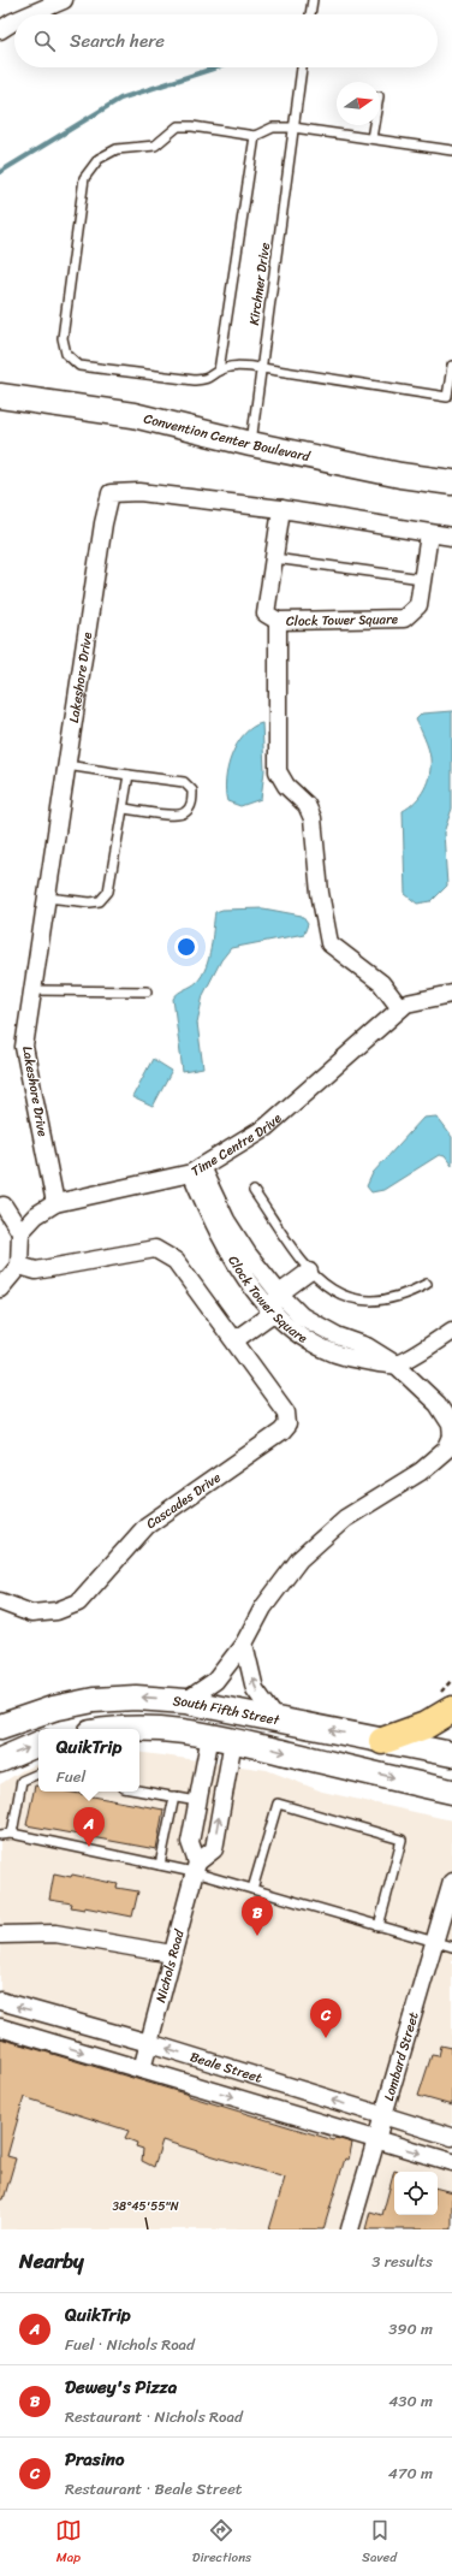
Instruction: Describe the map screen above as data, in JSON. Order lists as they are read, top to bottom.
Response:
{
  "streets": {
    "main road": ["Convention Center Boulevard", "South Fifth Street"],
    "street": [
      "Clock Tower Square",
      "Lakeshore Drive",
      "Time Centre Drive",
      "Cascades Drive",
      "Nichols Road",
      "Lombard Street",
      "Beale Street"
    ],
    "lane": ["Kirchner Drive"]
  },
  "crossings": [
    ["Kirchner Drive", "Convention Center Boulevard"],
    ["Clock Tower Square", "Lakeshore Drive"],
    ["Clock Tower Square", "Time Centre Drive"],
    ["Lakeshore Drive", "Time Centre Drive"],
    ["Nichols Road", "Beale Street"],
    ["Lombard Street", "Beale Street"]
  ],
  "north": "right",
  "page": {
    "search": "Search here",
    "popup": ["QuikTrip", "Fuel"],
    "pins": ["A", "B", "C"],
    "heading": ["Nearby", "3 results"],
    "list": [
      {
        "mark": "A",
        "name": "QuikTrip",
        "note": "Fuel · Nichols Road",
        "value": "390 m"
      },
      {
        "mark": "B",
        "name": "Dewey's Pizza",
        "note": "Restaurant · Nichols Road",
        "value": "430 m"
      },
      {
        "mark": "C",
        "name": "Prasino",
        "note": "Restaurant · Beale Street",
        "value": "470 m"
      }
    ],
    "nav": ["Map", "Directions", "Saved"]
  },
  "coordinates": ["38°45'55\"N"]
}
